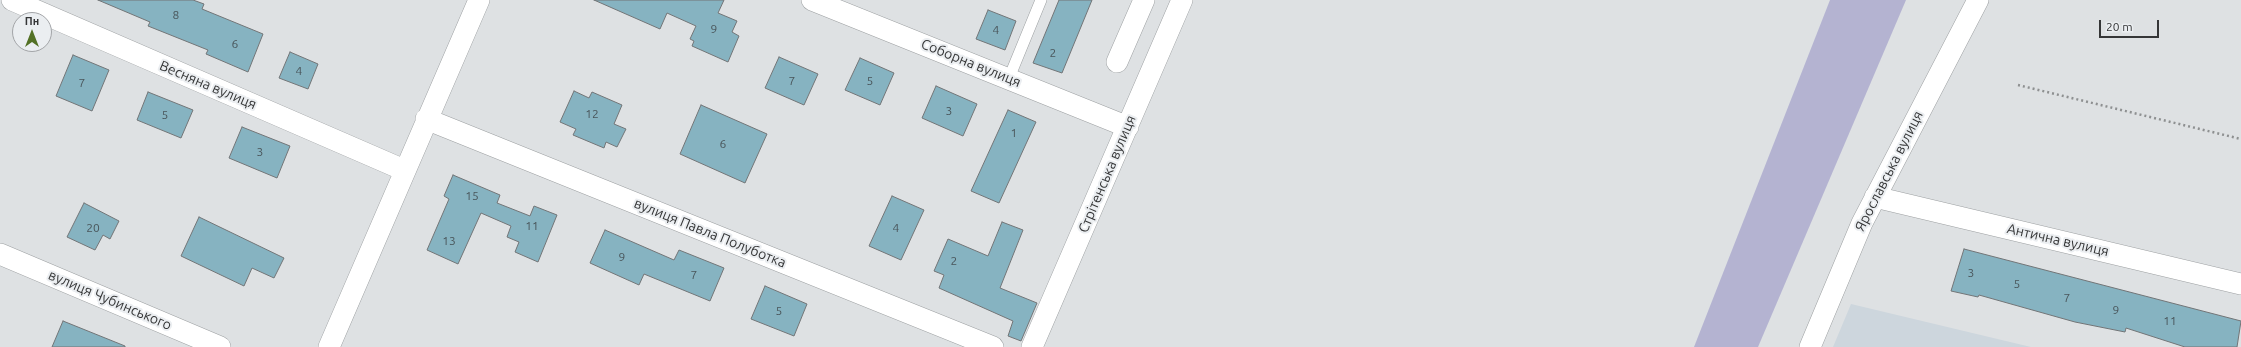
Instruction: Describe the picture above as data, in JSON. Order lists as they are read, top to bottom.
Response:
{
  "streets": {
    "street": [
      "Соборна вулиця",
      "Весняна вулиця",
      "Ярославська вулиця",
      "Стрітенська вулиця",
      "вулиця Павла Полуботка",
      "Антична вулиця",
      "вулиця Чубинського"
    ]
  },
  "crossings": [
    ["Соборна вулиця", "Стрітенська вулиця"],
    ["Ярославська вулиця", "Антична вулиця"]
  ],
  "house_numbers": [
    "8",
    "9",
    "4",
    "6",
    "2",
    "4",
    "7",
    "5",
    "7",
    "3",
    "12",
    "5",
    "1",
    "6",
    "3",
    "15",
    "11",
    "20",
    "4",
    "13",
    "9",
    "2",
    "3",
    "7",
    "5",
    "7",
    "9",
    "5",
    "11"
  ],
  "scale_bar": "20 m",
  "north": "top"
}
